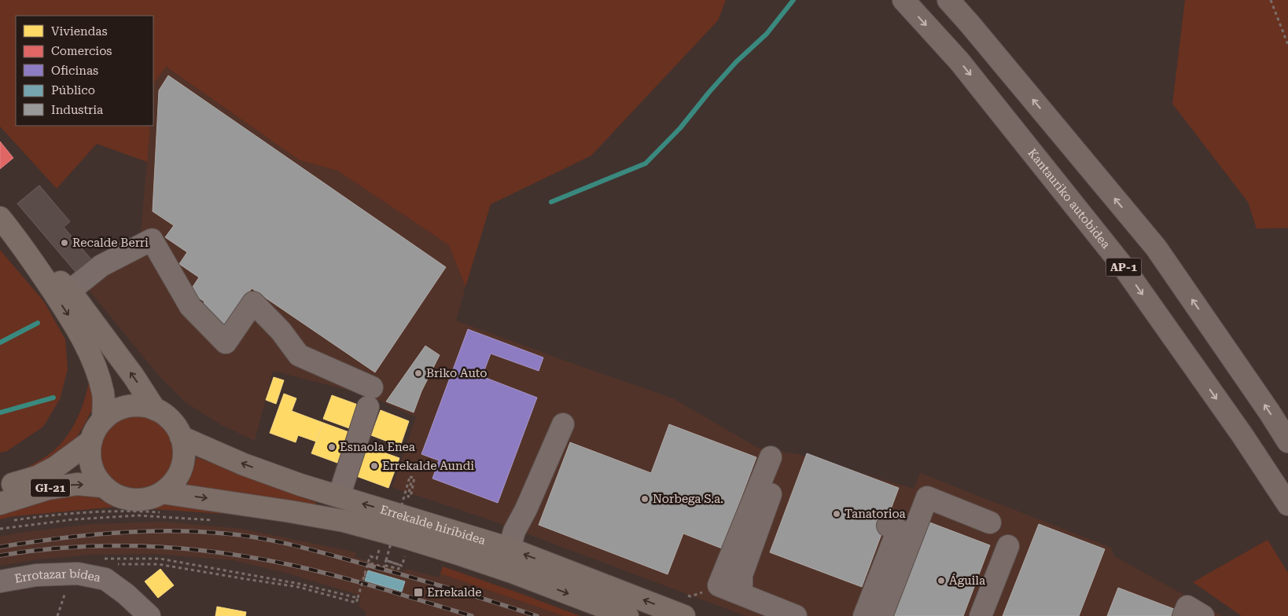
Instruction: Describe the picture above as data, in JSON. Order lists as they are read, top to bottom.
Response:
{
  "streets": {
    "highway": ["Kantauriko autobidea", "AP-1"],
    "main road": ["GI-21", "Errekalde hiribidea"],
    "street": ["Errotazar bidea"]
  },
  "crossings": [
    ["GI-21", "Errekalde hiribidea"]
  ],
  "places": {
    "other": [
      "Recalde Berri",
      "Briko Auto",
      "Esnaola Enea",
      "Errekalde Aundi",
      "Norbega S.a.",
      "Tanatorioa",
      "Águila"
    ],
    "transit": ["Errekalde"]
  },
  "legend": [
    "Viviendas",
    "Comercios",
    "Oficinas",
    "Público",
    "Industria"
  ]
}
